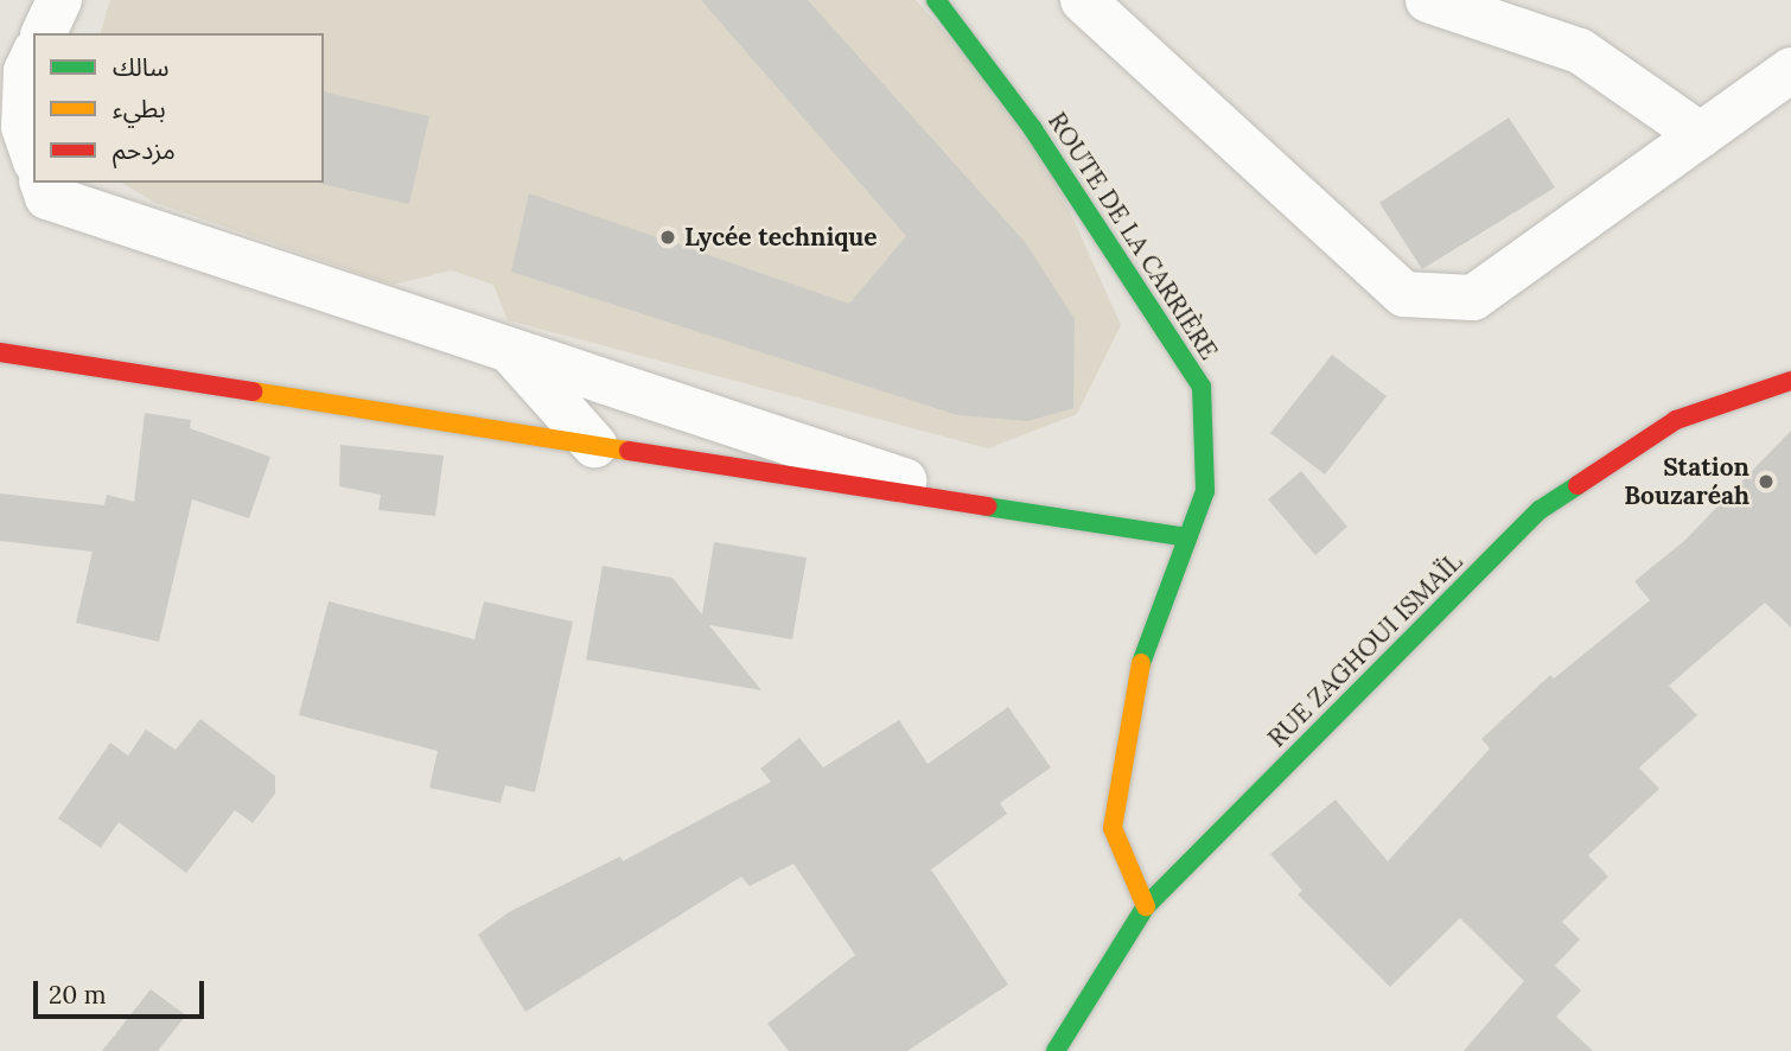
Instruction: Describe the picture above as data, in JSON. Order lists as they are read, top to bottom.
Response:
{
  "streets": {
    "street": ["ROUTE DE LA CARRIÈRE", "RUE ZAGHOUI ISMAÏL"]
  },
  "crossings": [
    ["ROUTE DE LA CARRIÈRE", "RUE ZAGHOUI ISMAÏL"]
  ],
  "places": ["Lycée technique", "Station Bouzaréah"],
  "legend": ["سالك", "بطيء", "مزدحم"],
  "scale_bar": "20 m"
}
